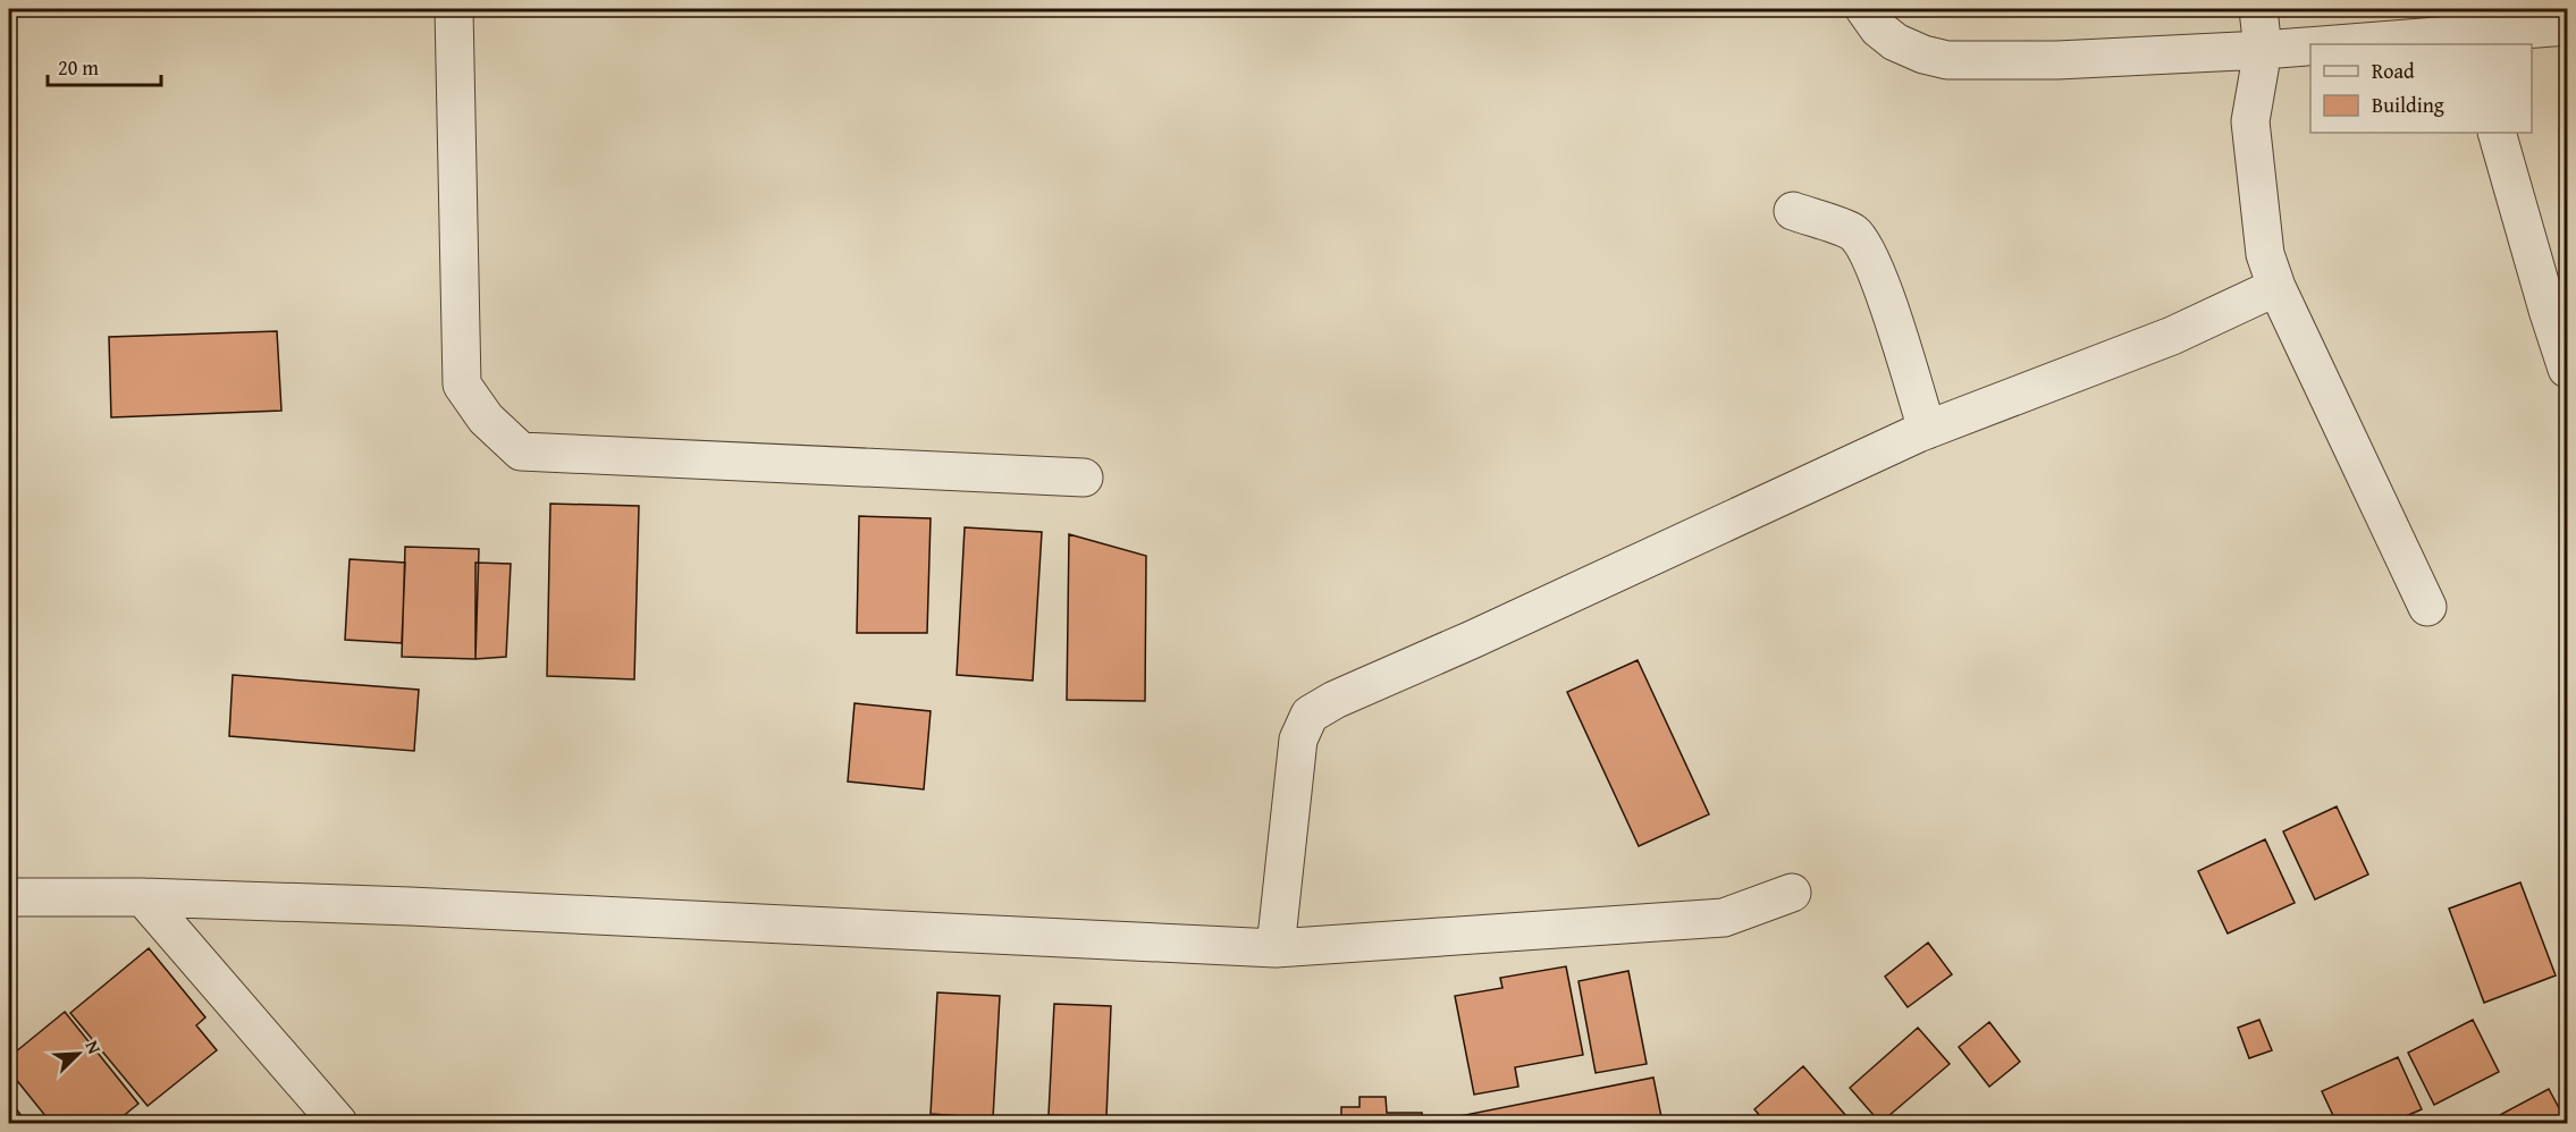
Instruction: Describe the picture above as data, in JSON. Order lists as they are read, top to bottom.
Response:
{
  "legend": ["Road", "Building"],
  "scale_bar": "20 m",
  "north": "top right"
}
